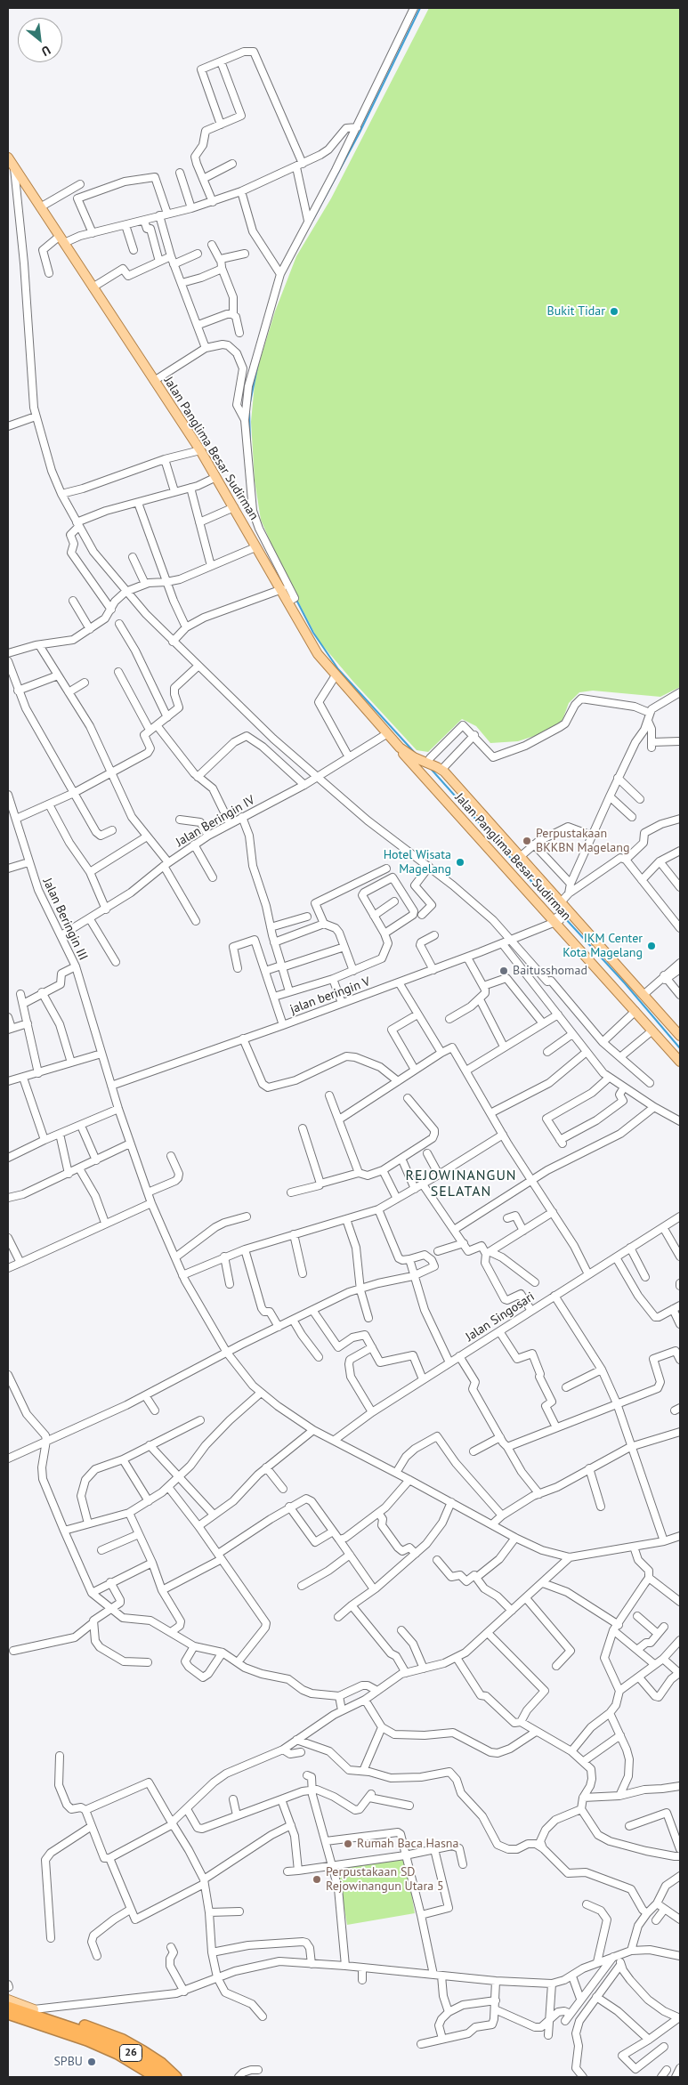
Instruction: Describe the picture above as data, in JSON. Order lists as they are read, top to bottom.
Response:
{
  "streets": {
    "highway": ["26"],
    "main road": ["Jalan Panglima Besar Sudirman"],
    "street": [
      "Jalan Beringin IV",
      "Jalan Beringin III",
      "jalan beringin V",
      "Jalan Singosari"
    ]
  },
  "crossings": [
    ["Jalan Panglima Besar Sudirman", "Jalan Beringin IV"],
    ["Jalan Panglima Besar Sudirman", "jalan beringin V"],
    ["Jalan Beringin IV", "Jalan Beringin III"],
    ["Jalan Beringin III", "jalan beringin V"],
    ["Jalan Beringin III", "Jalan Singosari"]
  ],
  "districts": ["REJOWINANGUN SELATAN"],
  "places": [
    "Bukit Tidar",
    "Perpustakaan BKKBN Magelang",
    "Hotel Wisata Magelang",
    "IKM Center Kota Magelang",
    "Baitusshomad",
    "Rumah Baca Hasna",
    "Perpustakaan SD Rejowinangun Utara 5",
    "SPBU"
  ],
  "north": "bottom right"
}
